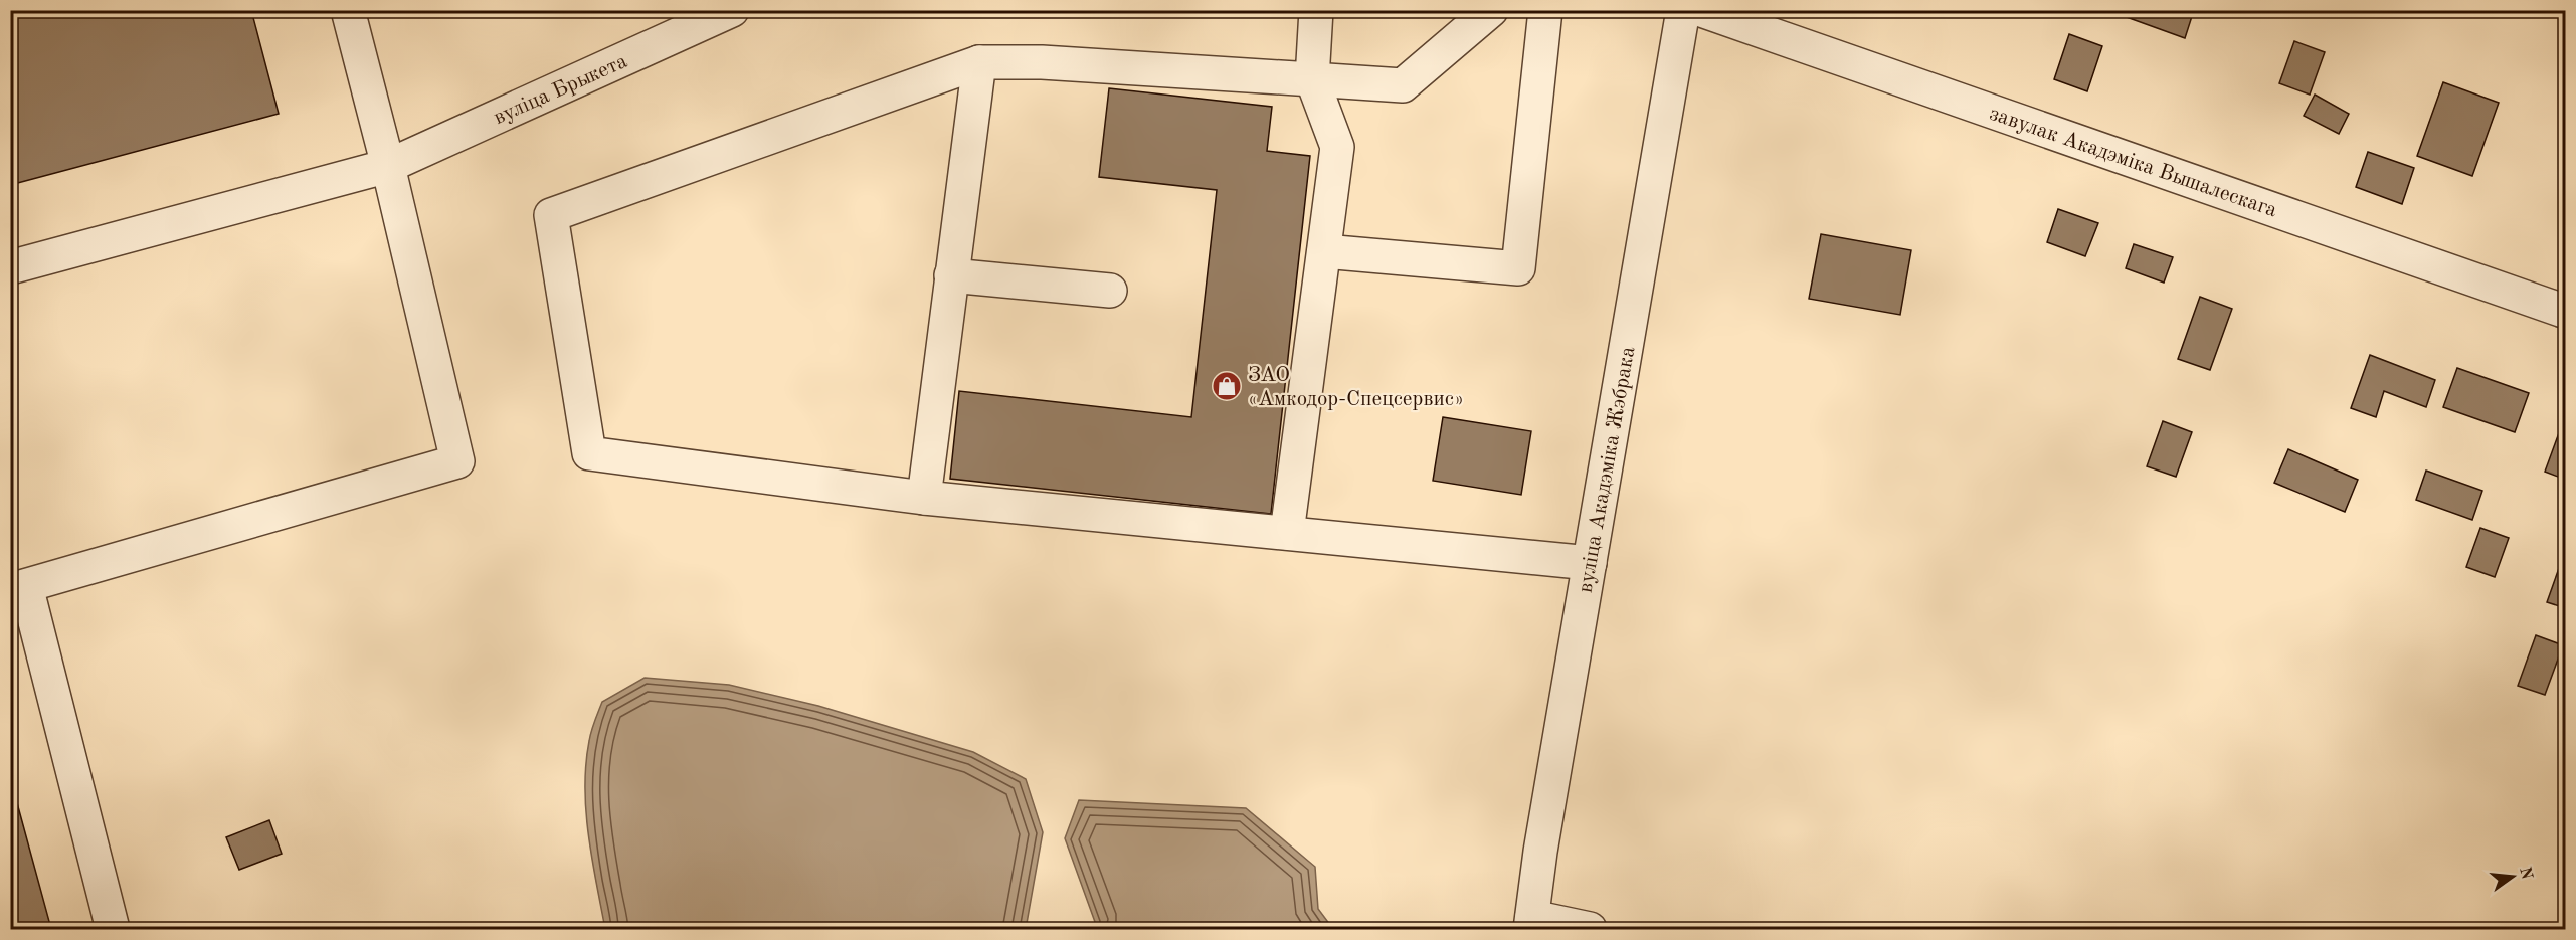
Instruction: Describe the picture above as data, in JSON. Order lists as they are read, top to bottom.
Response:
{
  "streets": {
    "street": ["вуліца Брыкета", "завулак Акадэміка Вышалескага", "вуліца Акадэміка Жэбрака"]
  },
  "places": {
    "shop": ["ЗАО «Амкодор-Спецсервис»"]
  },
  "north": "right"
}
